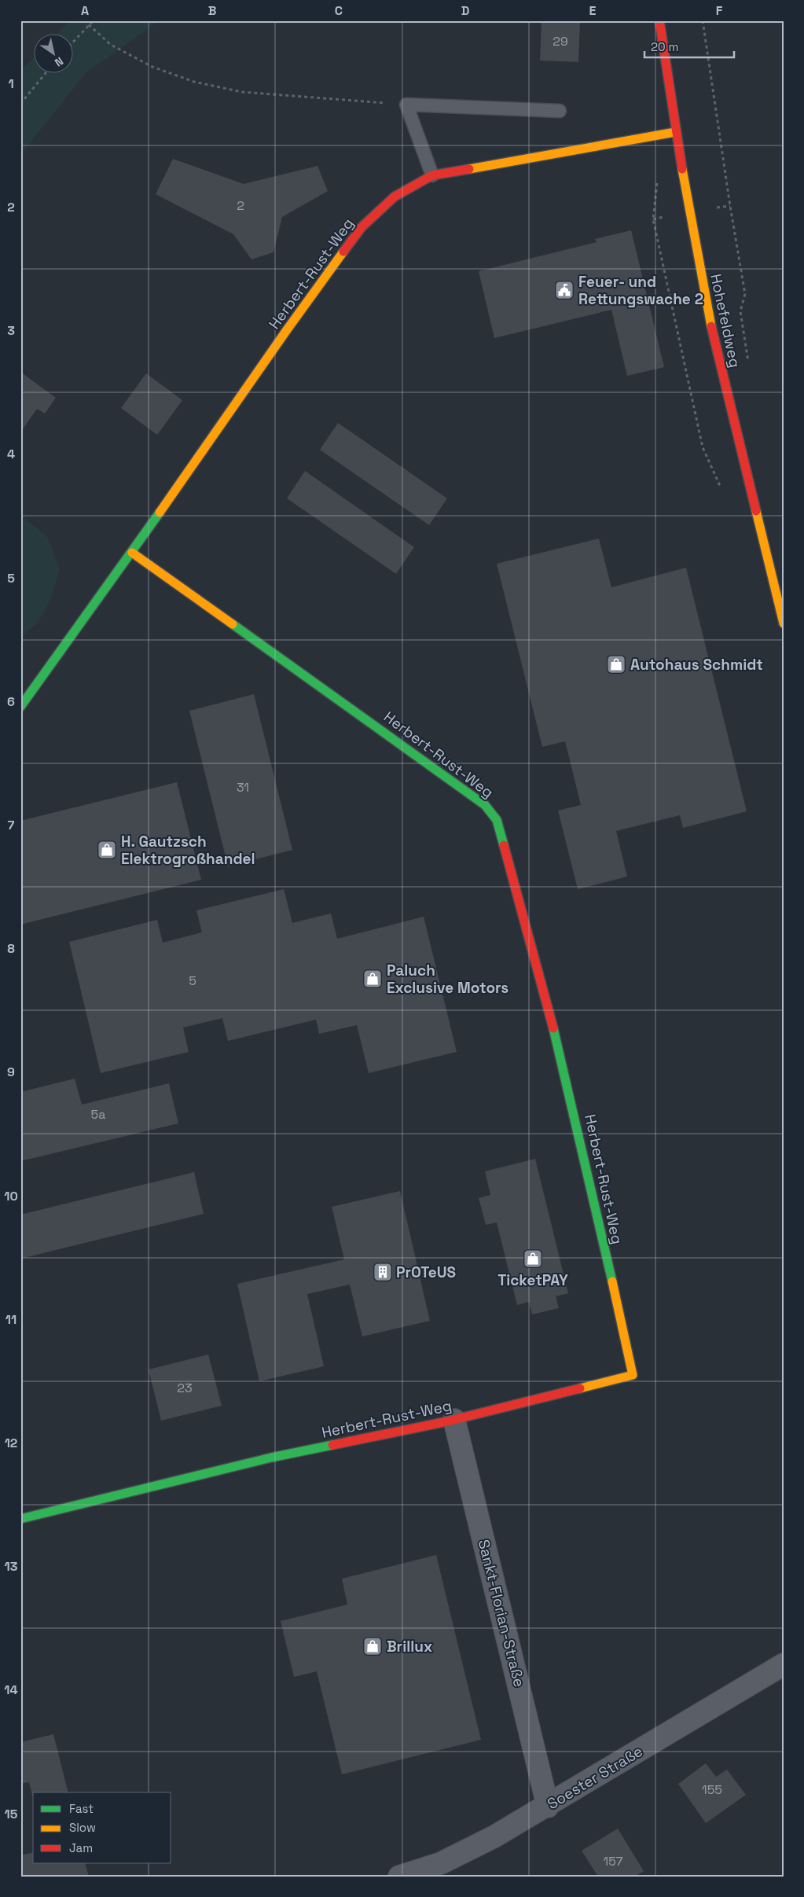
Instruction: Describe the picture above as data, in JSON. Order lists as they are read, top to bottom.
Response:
{
  "streets": {
    "street": [
      "Herbert-Rust-Weg",
      "Hohefeldweg",
      "Sankt-Florian-Straße",
      "Soester Straße"
    ]
  },
  "crossings": [
    ["Herbert-Rust-Weg", "Hohefeldweg"],
    ["Herbert-Rust-Weg", "Sankt-Florian-Straße"],
    ["Sankt-Florian-Straße", "Soester Straße"]
  ],
  "places": {
    "public building": ["Feuer- und Rettungswache 2"],
    "shop": [
      "Autohaus Schmidt",
      "H. Gautzsch Elektrogroßhandel",
      "Paluch Exclusive Motors",
      "TicketPAY",
      "Brillux"
    ],
    "building": ["PrOTeUS"]
  },
  "house_numbers": [
    "29",
    "2",
    "31",
    "5",
    "5a",
    "23",
    "155",
    "157"
  ],
  "legend": ["Fast", "Slow", "Jam"],
  "scale_bar": "20 m",
  "north": "bottom right",
  "grid": {
    "columns": [
      "A",
      "B",
      "C",
      "D",
      "E",
      "F"
    ],
    "rows": [
      "1",
      "2",
      "3",
      "4",
      "5",
      "6",
      "7",
      "8",
      "9",
      "10",
      "11",
      "12",
      "13",
      "14",
      "15"
    ]
  }
}
